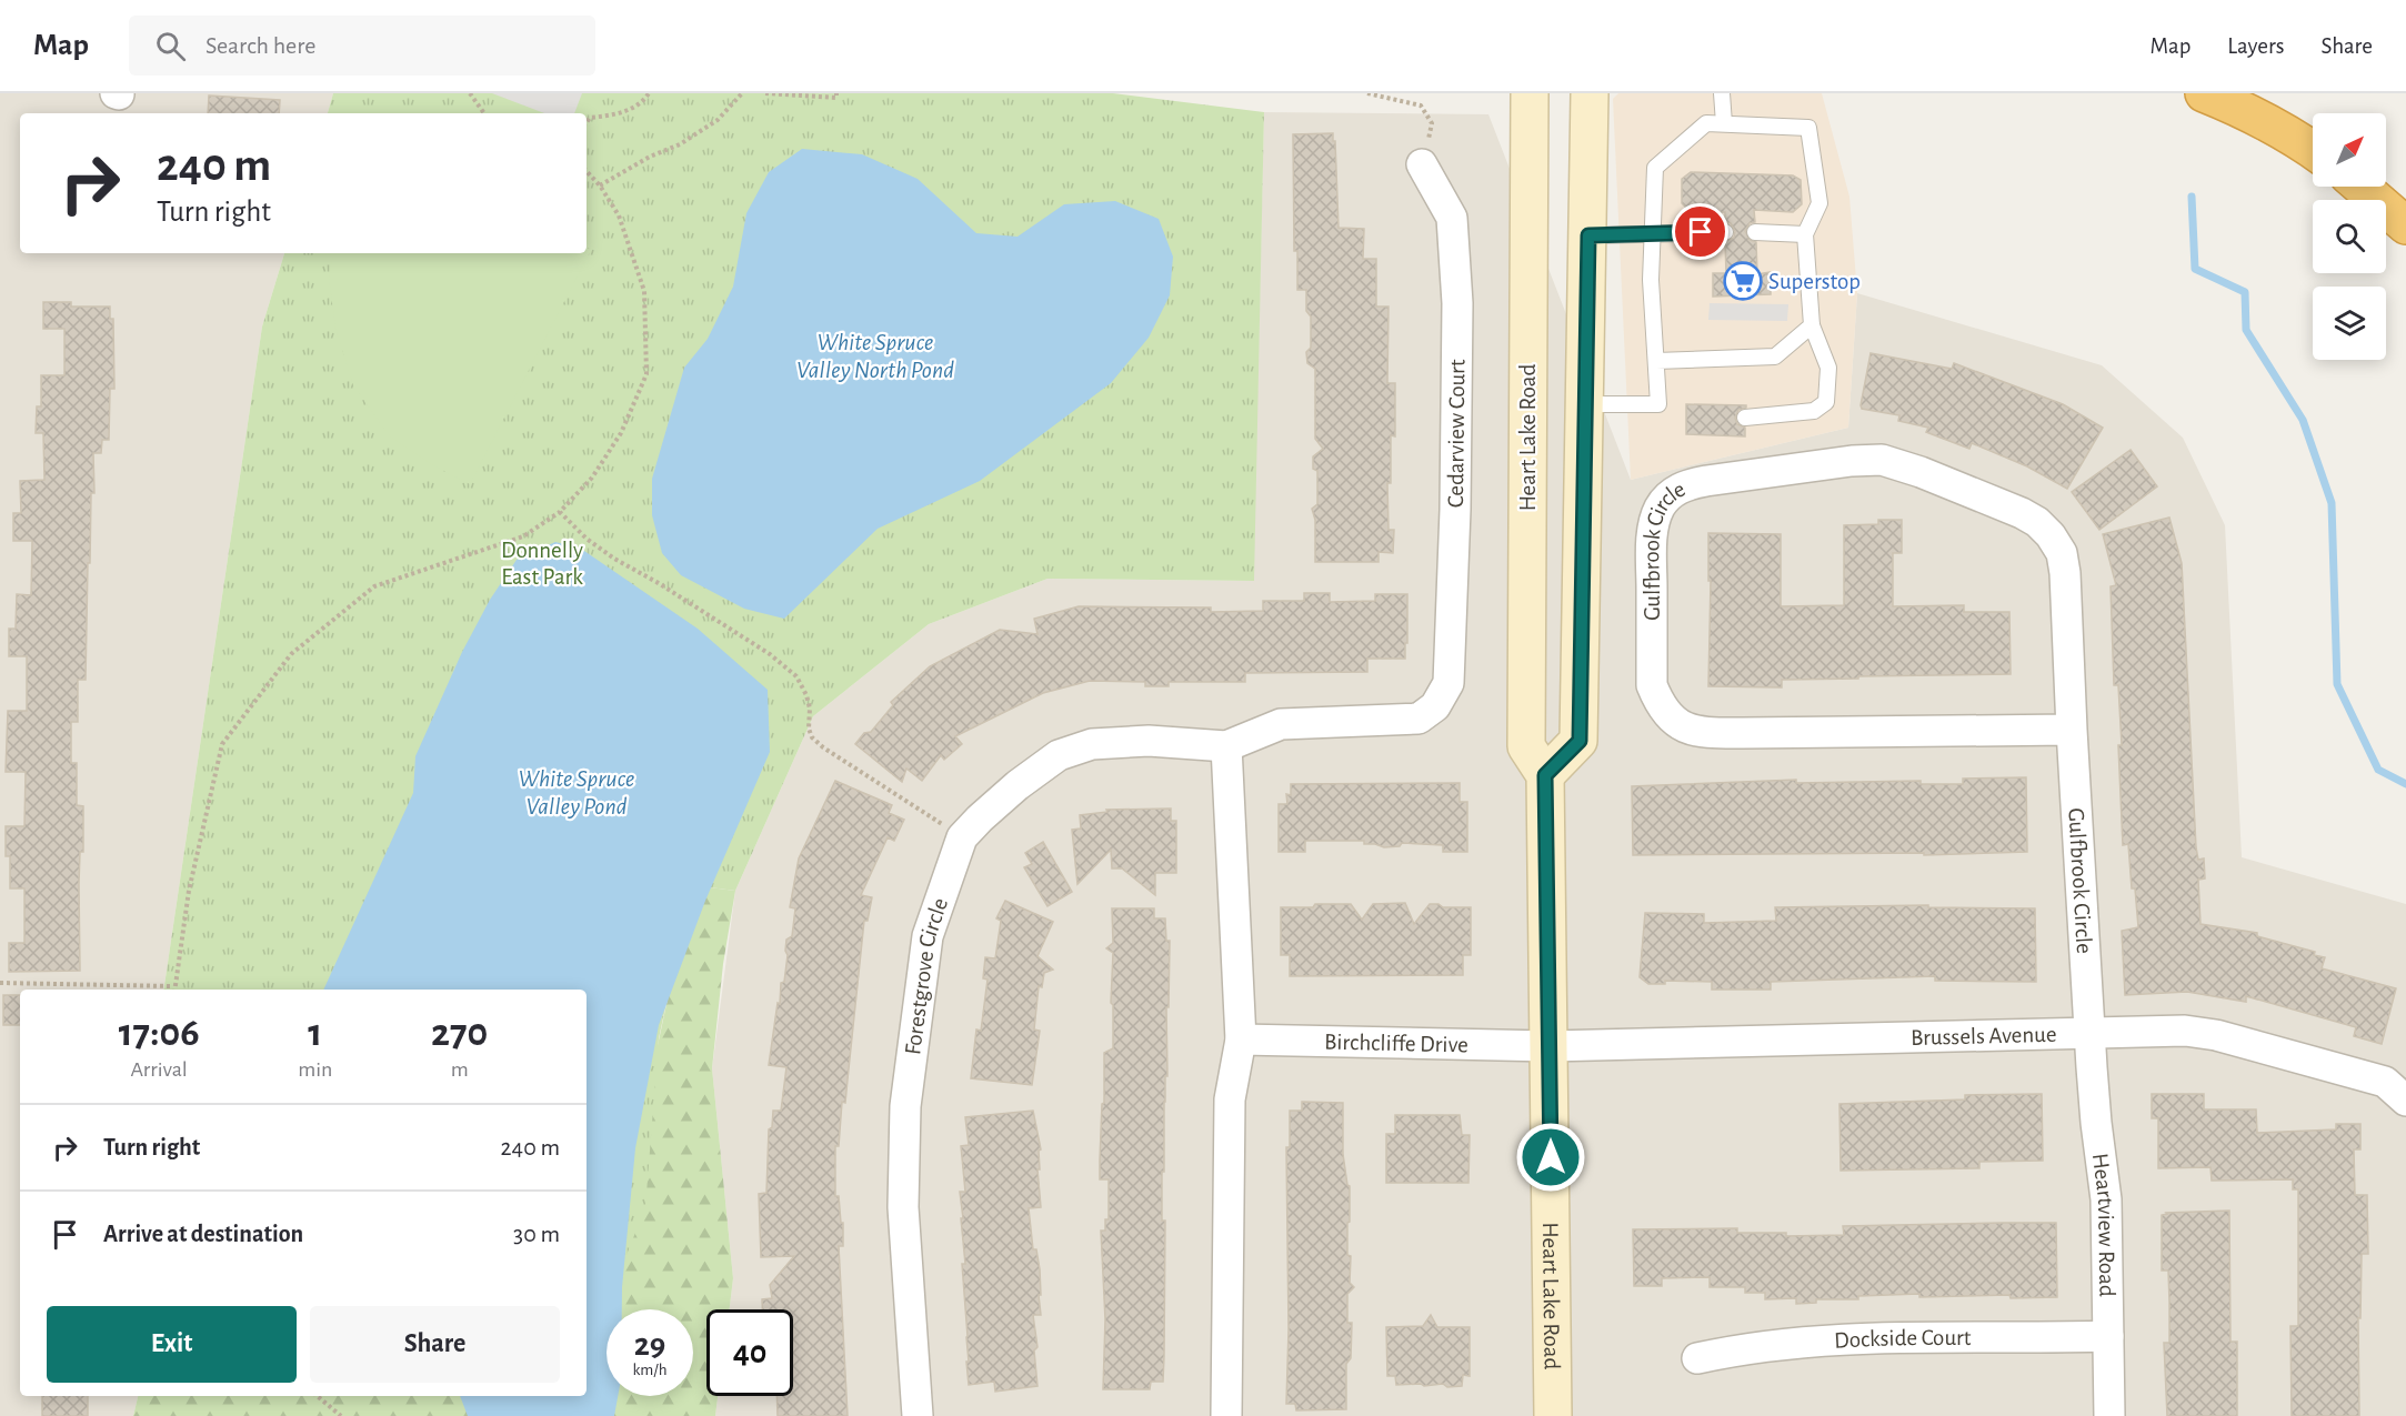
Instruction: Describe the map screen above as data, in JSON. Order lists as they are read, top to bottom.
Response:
{
  "streets": {
    "street": [
      "Cedarview Court",
      "Heart Lake Road",
      "Gulfbrook Circle",
      "Forestgrove Circle",
      "Brussels Avenue",
      "Birchcliffe Drive",
      "Heartview Road",
      "Dockside Court"
    ]
  },
  "crossings": [
    ["Cedarview Court", "Forestgrove Circle"],
    ["Heart Lake Road", "Brussels Avenue"],
    ["Heart Lake Road", "Birchcliffe Drive"],
    ["Gulfbrook Circle", "Brussels Avenue"],
    ["Gulfbrook Circle", "Heartview Road"],
    ["Brussels Avenue", "Birchcliffe Drive"],
    ["Brussels Avenue", "Heartview Road"],
    ["Heartview Road", "Dockside Court"]
  ],
  "water": ["White Spruce Valley North Pond", "White Spruce Valley Pond"],
  "parks": ["Donnelly East Park"],
  "places": {
    "supermarket": ["Superstop"]
  },
  "north": "top right",
  "page": {
    "header": "Map",
    "search": "Search here",
    "nav": ["Map", "Layers", "Share"],
    "turn": ["240 m", "Turn right"],
    "eta": [
      "17:06",
      "Arrival",
      "1",
      "min",
      "270",
      "m"
    ],
    "list": [
      {
        "name": "Turn right",
        "value": "240 m"
      },
      {
        "name": "Arrive at destination",
        "value": "30 m"
      }
    ],
    "buttons": ["Exit", "Share"],
    "speed": "29 km/h",
    "limit": "40"
  }
}
